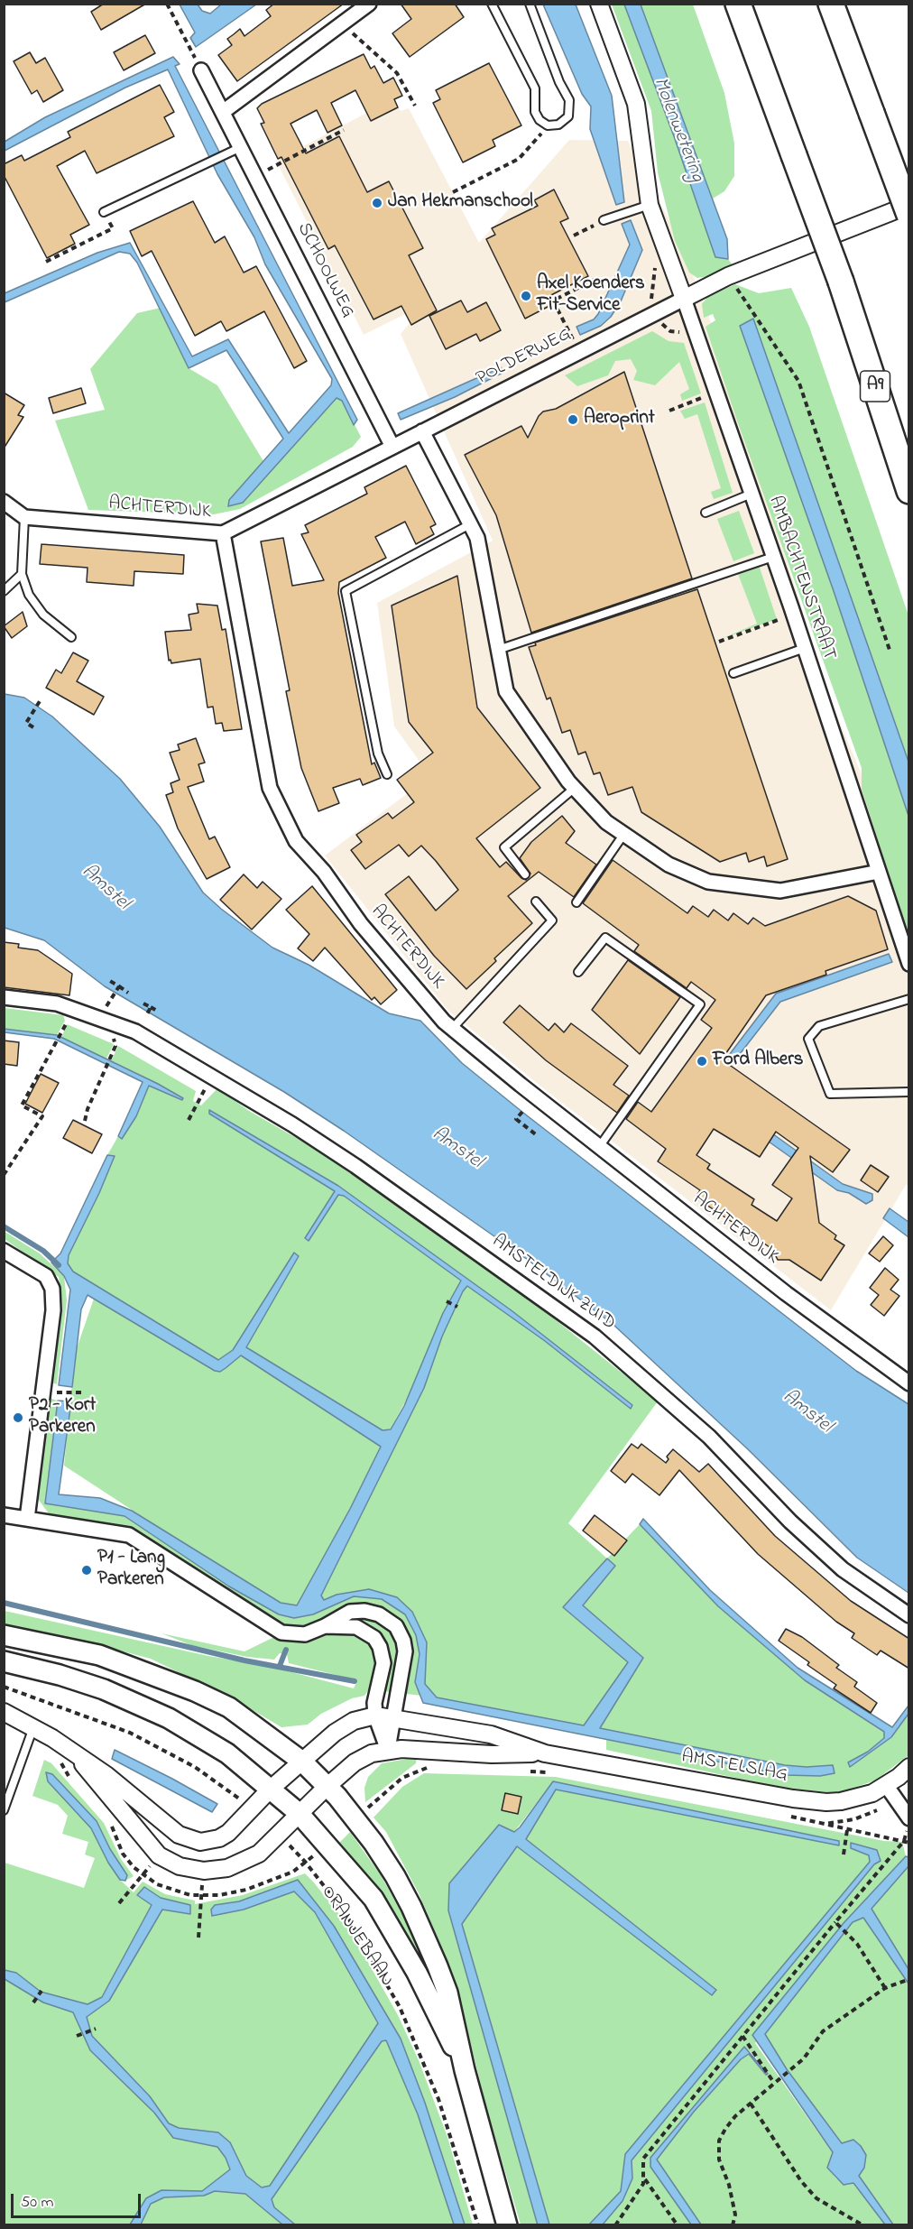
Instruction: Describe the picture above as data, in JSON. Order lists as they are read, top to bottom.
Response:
{
  "streets": {
    "highway": ["A9"],
    "main road": ["ORANJEBAAN"],
    "street": [
      "SCHOOLWEG",
      "POLDERWEG",
      "ACHTERDIJK",
      "AMBACHTENSTRAAT",
      "AMSTELDIJK ZUID",
      "AMSTELSLAG"
    ]
  },
  "crossings": [
    ["SCHOOLWEG", "POLDERWEG"],
    ["POLDERWEG", "ACHTERDIJK"],
    ["POLDERWEG", "AMBACHTENSTRAAT"],
    ["AMSTELSLAG", "ORANJEBAAN"]
  ],
  "water": ["Molenwetering", "Amstel"],
  "places": [
    "Jan Hekmanschool",
    "Axel Koenders Fit-Service",
    "Aeroprint",
    "Ford Albers",
    "P2 - Kort Parkeren",
    "P1 - Lang Parkeren"
  ],
  "scale_bar": "50 m"
}
